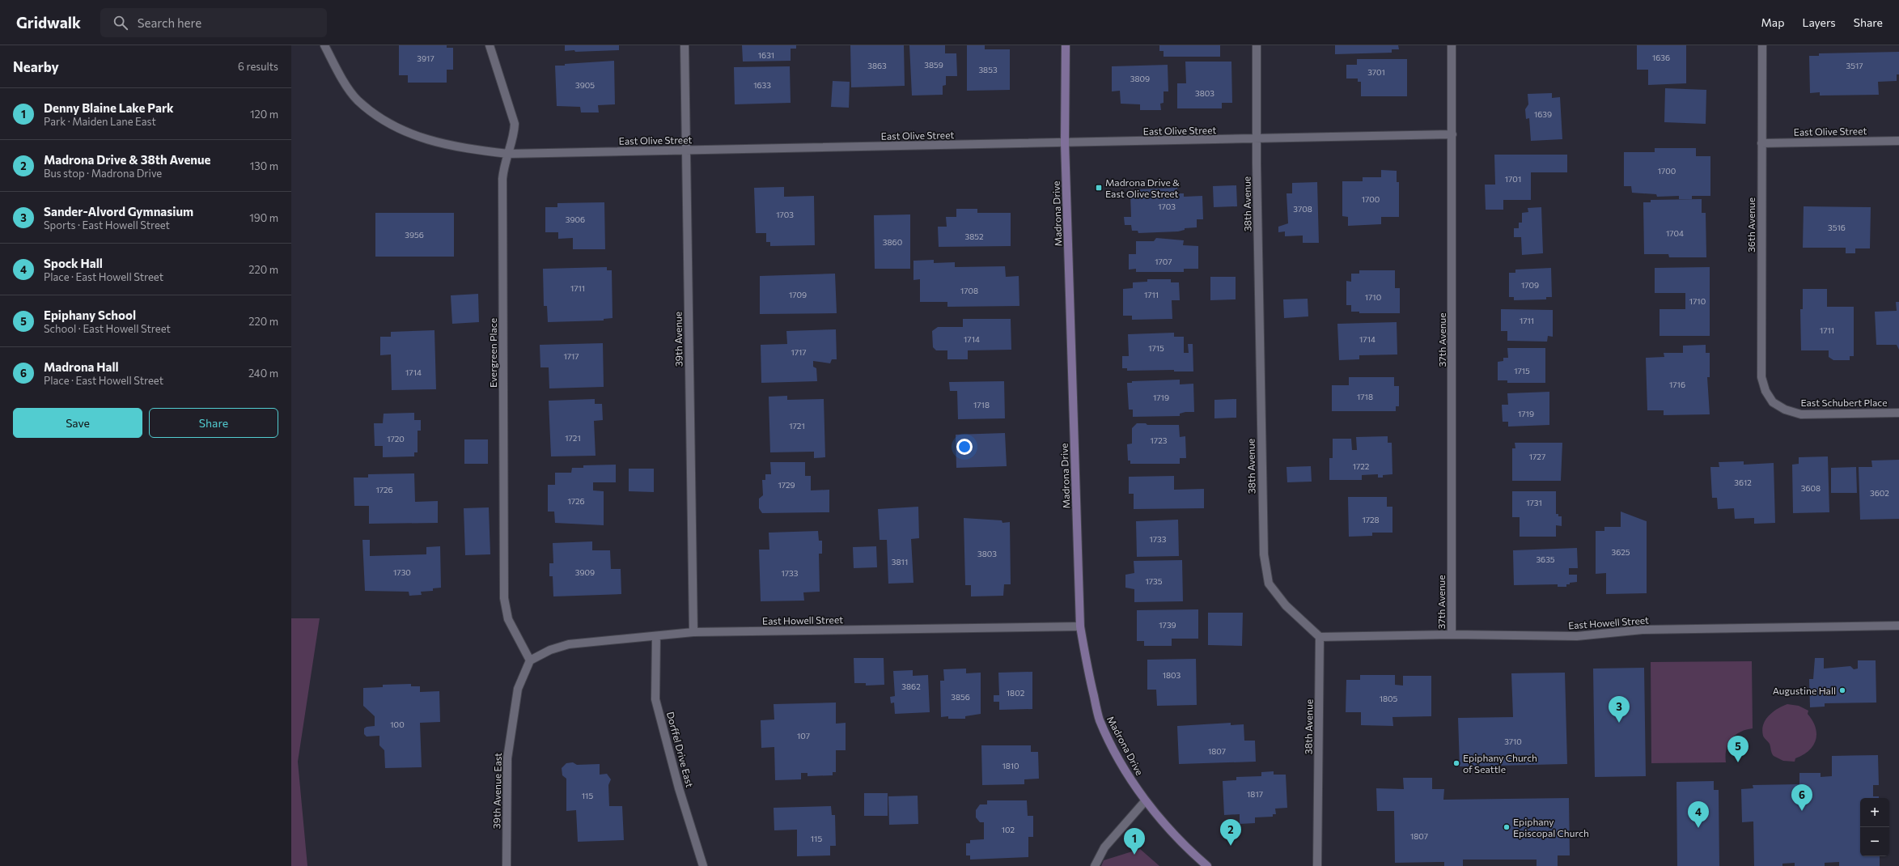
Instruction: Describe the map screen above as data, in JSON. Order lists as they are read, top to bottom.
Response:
{
  "streets": {
    "street": [
      "East Olive Street",
      "38th Avenue",
      "Madrona Drive",
      "36th Avenue",
      "39th Avenue",
      "37th Avenue",
      "Evergreen Place",
      "East Schubert Place",
      "East Howell Street",
      "Dorffel Drive East",
      "39th Avenue East"
    ]
  },
  "crossings": [
    ["East Olive Street", "38th Avenue"],
    ["East Olive Street", "Madrona Drive"],
    ["East Olive Street", "36th Avenue"],
    ["East Olive Street", "39th Avenue"],
    ["East Olive Street", "37th Avenue"],
    ["East Olive Street", "Evergreen Place"],
    ["38th Avenue", "East Howell Street"],
    ["Madrona Drive", "East Howell Street"],
    ["36th Avenue", "East Schubert Place"],
    ["39th Avenue", "East Howell Street"],
    ["37th Avenue", "East Howell Street"],
    ["Evergreen Place", "East Howell Street"],
    ["Evergreen Place", "39th Avenue East"],
    ["East Howell Street", "Dorffel Drive East"],
    ["East Howell Street", "39th Avenue East"]
  ],
  "places": {
    "transit": ["Madrona Drive & East Olive Street"],
    "other": ["Augustine Hall", "Epiphany Church of Seattle", "Epiphany Episcopal Church"]
  },
  "house_numbers": [
    "1631",
    "1636",
    "3917",
    "3859",
    "3863",
    "3517",
    "3853",
    "3701",
    "3809",
    "3905",
    "1633",
    "3803",
    "1639",
    "1700",
    "1701",
    "1700",
    "1703",
    "3708",
    "1703",
    "3906",
    "3516",
    "1704",
    "3956",
    "3852",
    "3860",
    "1707",
    "1709",
    "1711",
    "1708",
    "1709",
    "1711",
    "1710",
    "1710",
    "1711",
    "1711",
    "1714",
    "1714",
    "1715",
    "1717",
    "1717",
    "1715",
    "1714",
    "1716",
    "1718",
    "1719",
    "1718",
    "1719",
    "1721",
    "1721",
    "1720",
    "1723",
    "1727",
    "1722",
    "3612",
    "1729",
    "3608",
    "1726",
    "3602",
    "1726",
    "1731",
    "1728",
    "1733",
    "3625",
    "3803",
    "3635",
    "3811",
    "1730",
    "3909",
    "1733",
    "1735",
    "1739",
    "1803",
    "3862",
    "1802",
    "3856",
    "1805",
    "100",
    "107",
    "3710",
    "1807",
    "1810",
    "1817",
    "115",
    "102",
    "1807",
    "115"
  ],
  "page": {
    "header": "Gridwalk",
    "search": "Search here",
    "nav": ["Map", "Layers", "Share"],
    "heading": ["Nearby", "6 results"],
    "list": [
      {
        "mark": "1",
        "name": "Denny Blaine Lake Park",
        "note": "Park · Maiden Lane East",
        "value": "120 m"
      },
      {
        "mark": "2",
        "name": "Madrona Drive & 38th Avenue",
        "note": "Bus stop · Madrona Drive",
        "value": "130 m"
      },
      {
        "mark": "3",
        "name": "Sander-Alvord Gymnasium",
        "note": "Sports · East Howell Street",
        "value": "190 m"
      },
      {
        "mark": "4",
        "name": "Spock Hall",
        "note": "Place · East Howell Street",
        "value": "220 m"
      },
      {
        "mark": "5",
        "name": "Epiphany School",
        "note": "School · East Howell Street",
        "value": "220 m"
      },
      {
        "mark": "6",
        "name": "Madrona Hall",
        "note": "Place · East Howell Street",
        "value": "240 m"
      }
    ],
    "buttons": ["Save", "Share"],
    "pins": [
      "3",
      "5",
      "6",
      "4",
      "2",
      "1"
    ],
    "map_buttons": ["+", "−"]
  }
}
